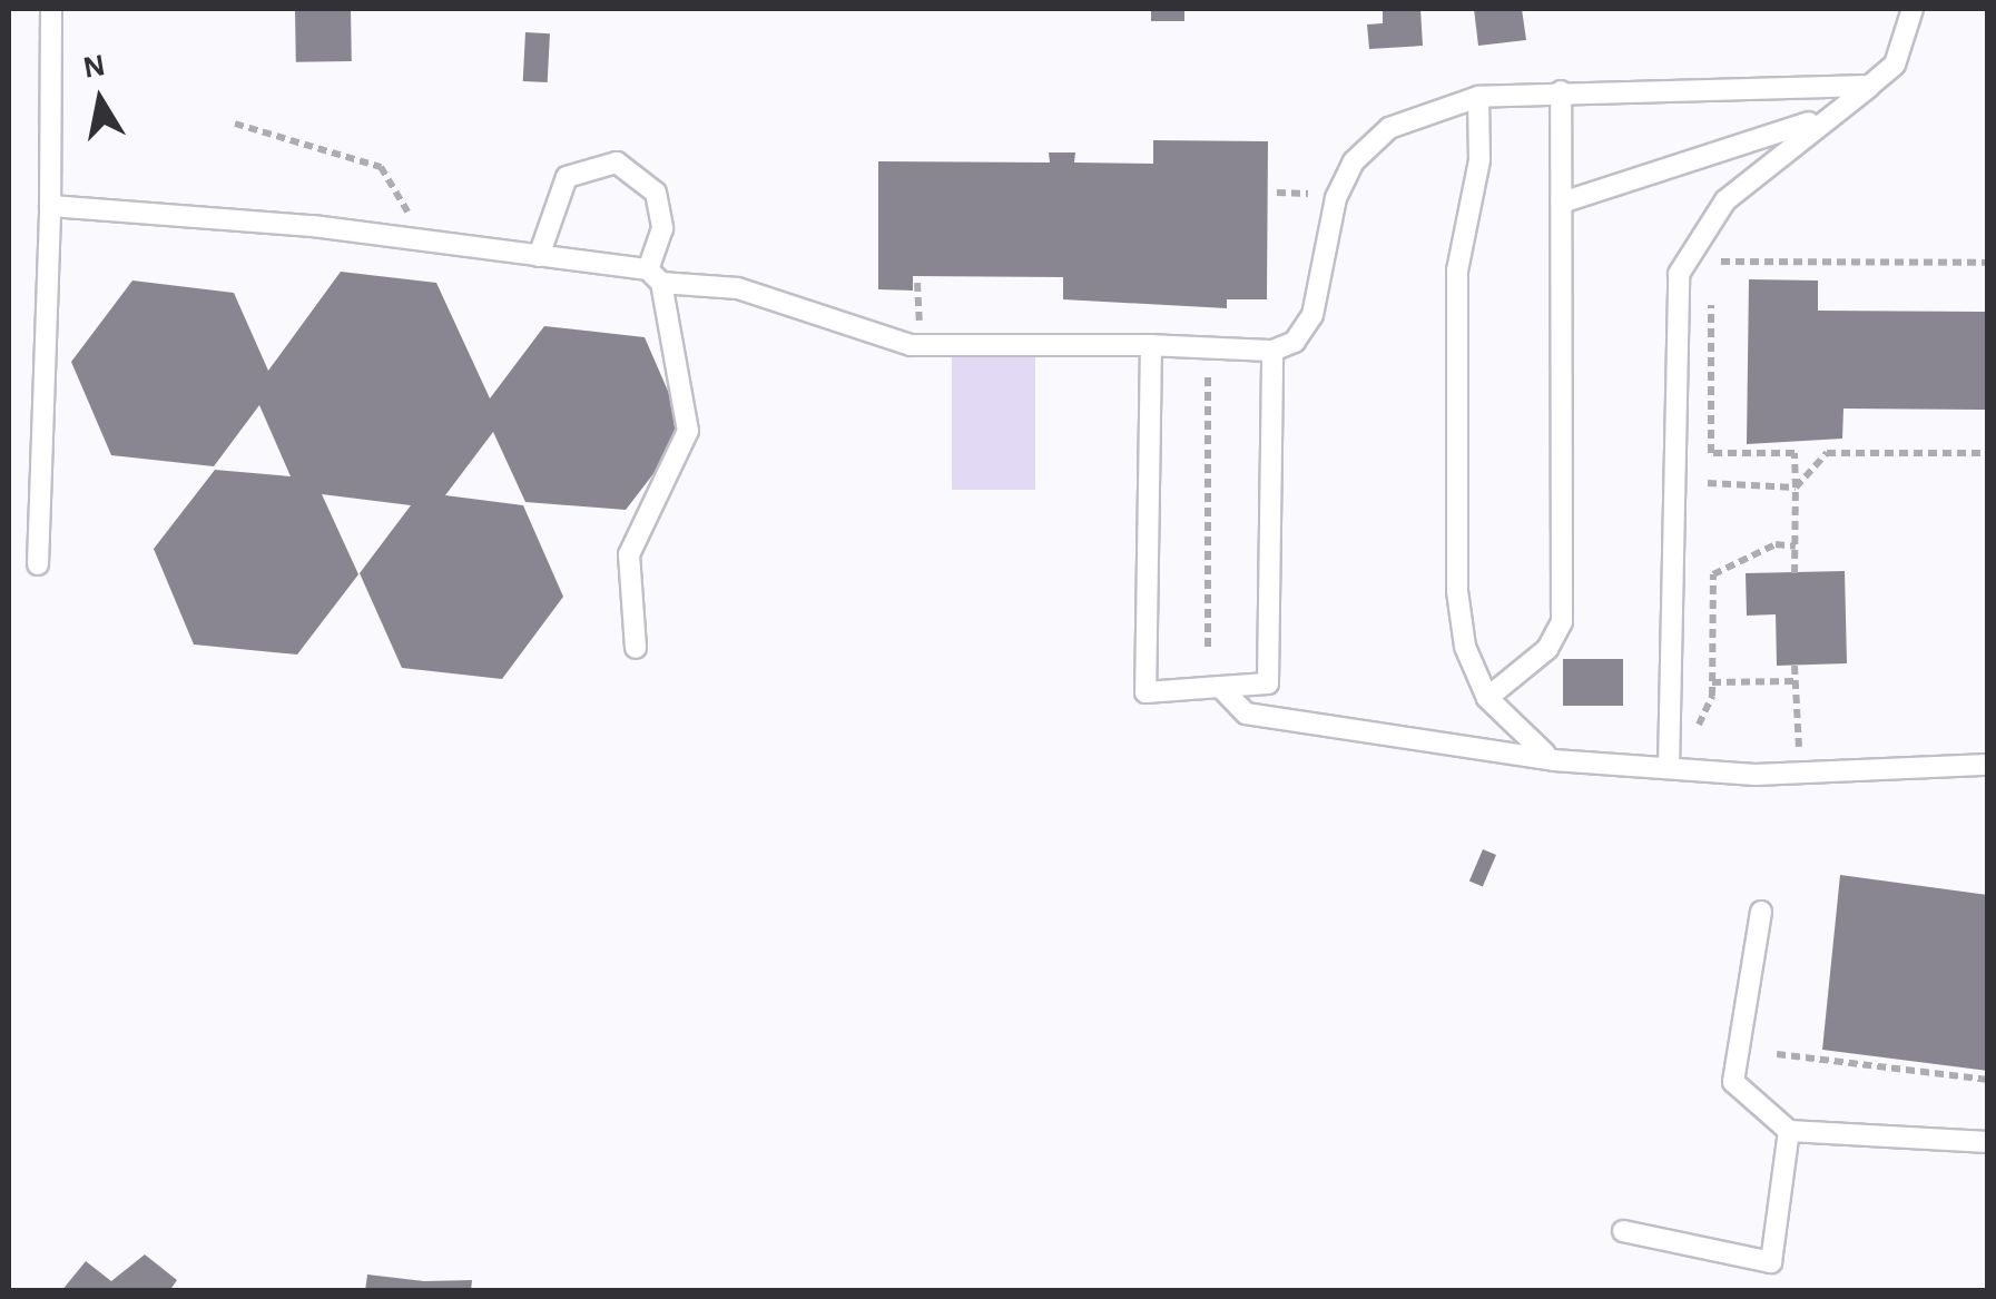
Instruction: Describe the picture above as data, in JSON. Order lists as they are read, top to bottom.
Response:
{
  "north": "top"
}
